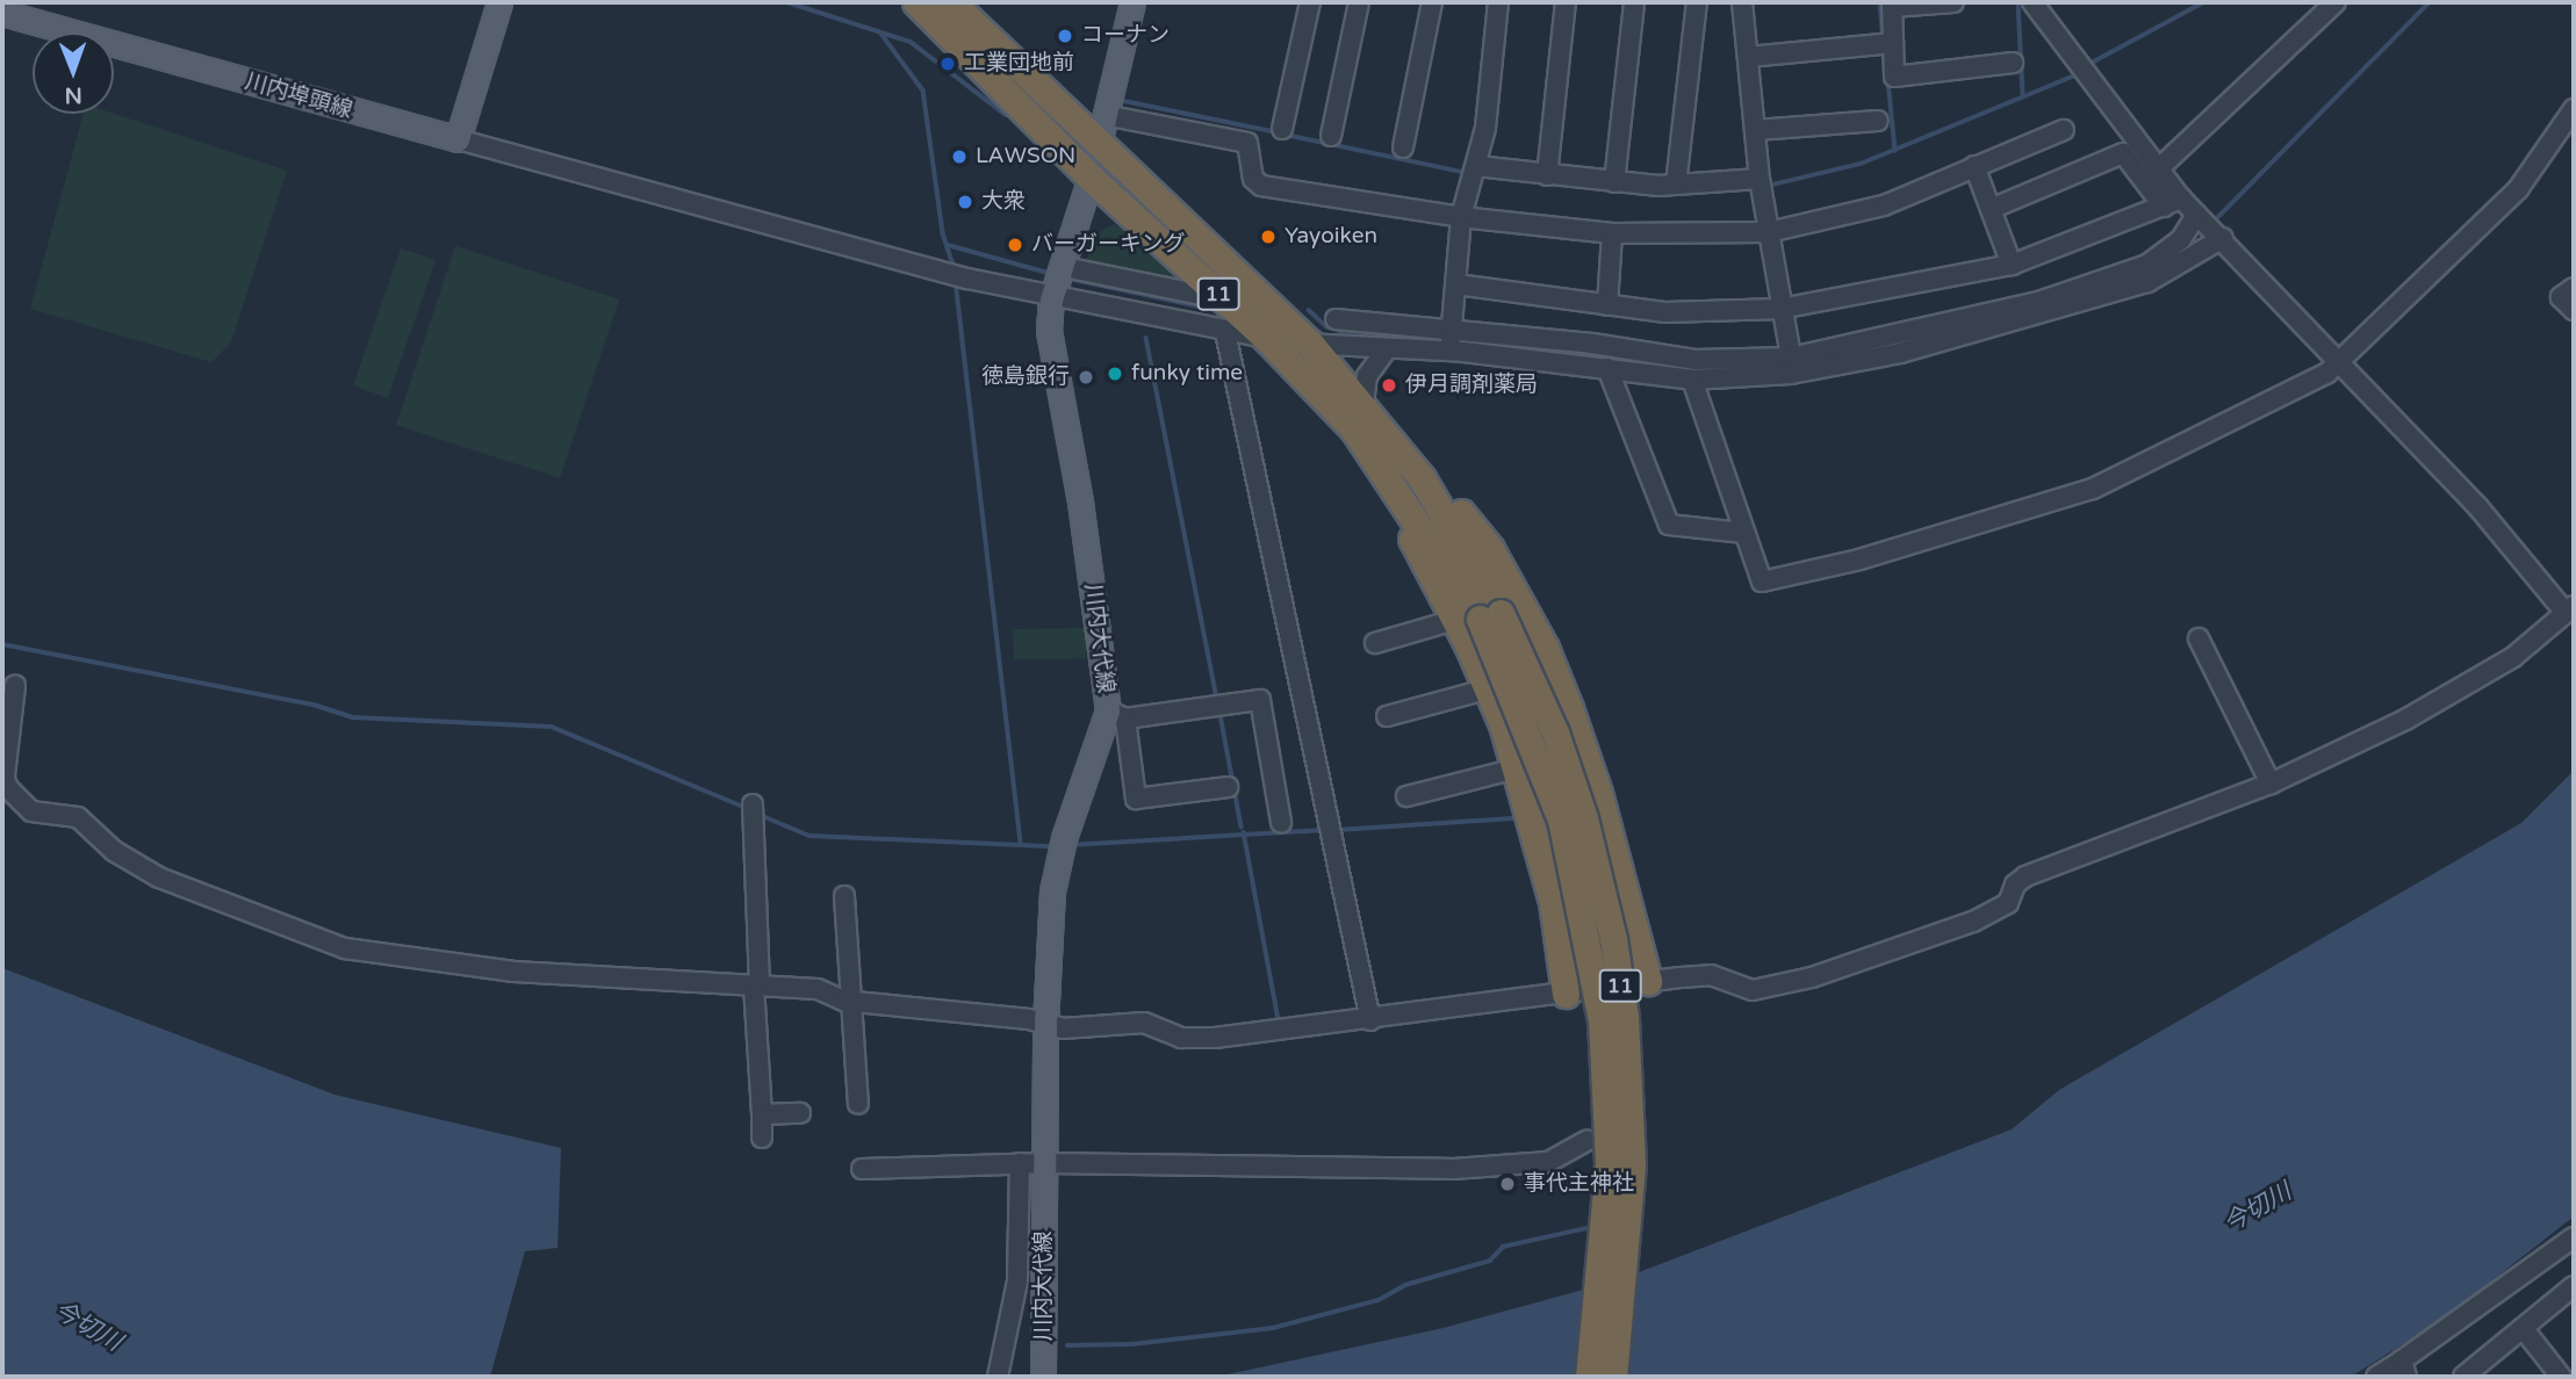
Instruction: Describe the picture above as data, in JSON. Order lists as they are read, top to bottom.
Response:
{
  "streets": {
    "highway": ["11"],
    "main road": ["川内埠頭線", "川内大代線"]
  },
  "crossings": [
    ["11", "川内大代線"]
  ],
  "water": ["今切川"],
  "places": [
    "コーナン",
    "工業団地前",
    "LAWSON",
    "大衆",
    "Yayoiken",
    "バーガーキング",
    "funky time",
    "徳島銀行",
    "伊月調剤薬局",
    "事代主神社"
  ],
  "north": "bottom"
}
